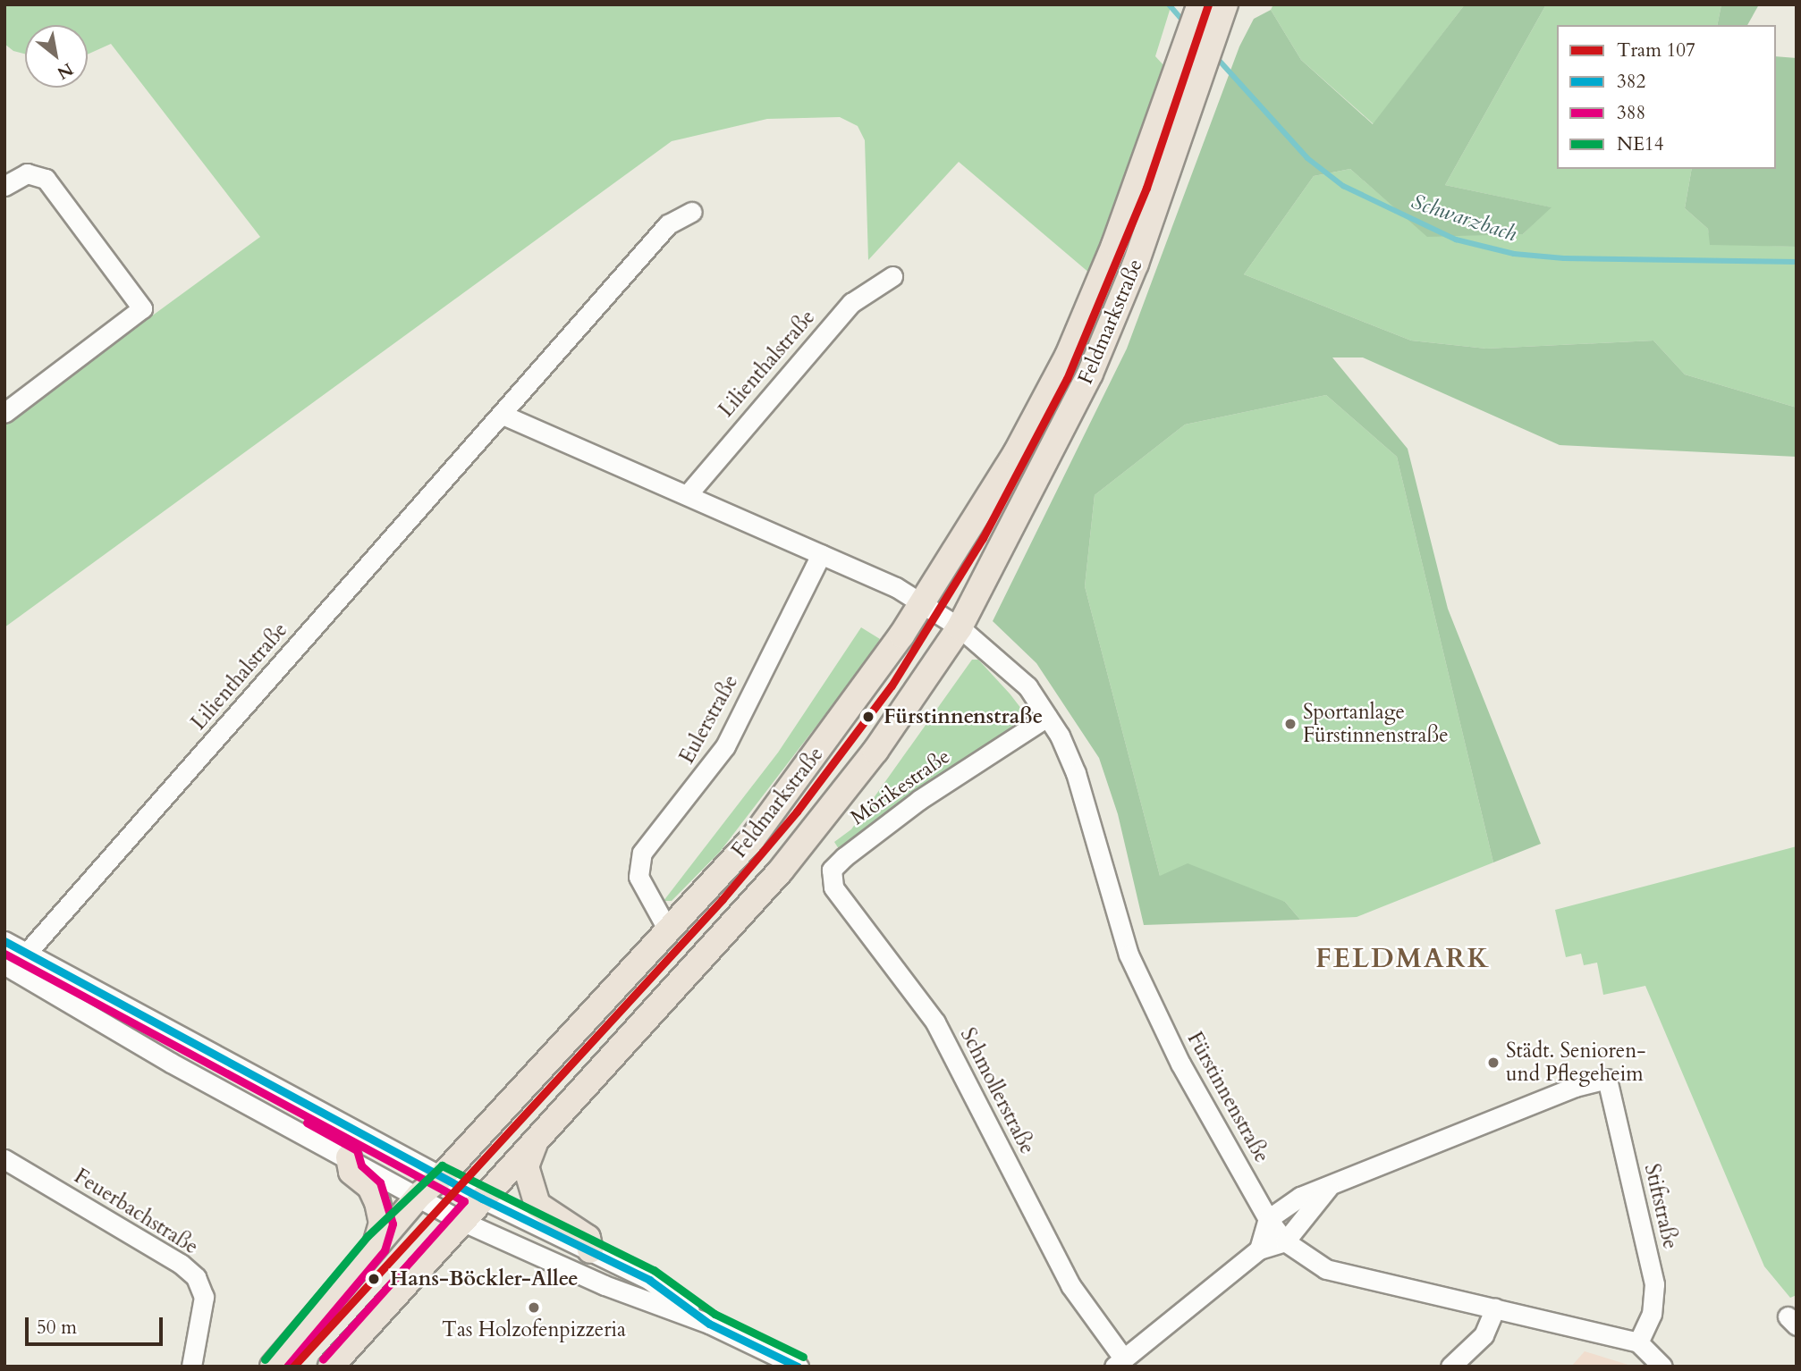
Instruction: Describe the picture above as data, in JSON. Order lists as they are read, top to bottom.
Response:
{
  "streets": {
    "main road": ["Feldmarkstraße"],
    "street": [
      "Lilienthalstraße",
      "Eulerstraße",
      "Mörikestraße",
      "Schmollerstraße",
      "Fürstinnenstraße",
      "Stiftstraße",
      "Feuerbachstraße"
    ]
  },
  "crossings": [
    ["Feldmarkstraße", "Eulerstraße"],
    ["Feldmarkstraße", "Fürstinnenstraße"],
    ["Mörikestraße", "Schmollerstraße"],
    ["Mörikestraße", "Fürstinnenstraße"],
    ["Fürstinnenstraße", "Stiftstraße"]
  ],
  "districts": ["FELDMARK"],
  "water": ["Schwarzbach"],
  "places": [
    "Fürstinnenstraße",
    "Sportanlage Fürstinnenstraße",
    "Städt. Senioren- und Pflegeheim",
    "Hans-Böckler-Allee",
    "Tas Holzofenpizzeria"
  ],
  "lines": [
    "tram line 107",
    "transit line 382",
    "transit line 388",
    "transit line NE14"
  ],
  "legend": [
    "Tram 107",
    "382",
    "388",
    "NE14"
  ],
  "scale_bar": "50 m",
  "north": "bottom right"
}
